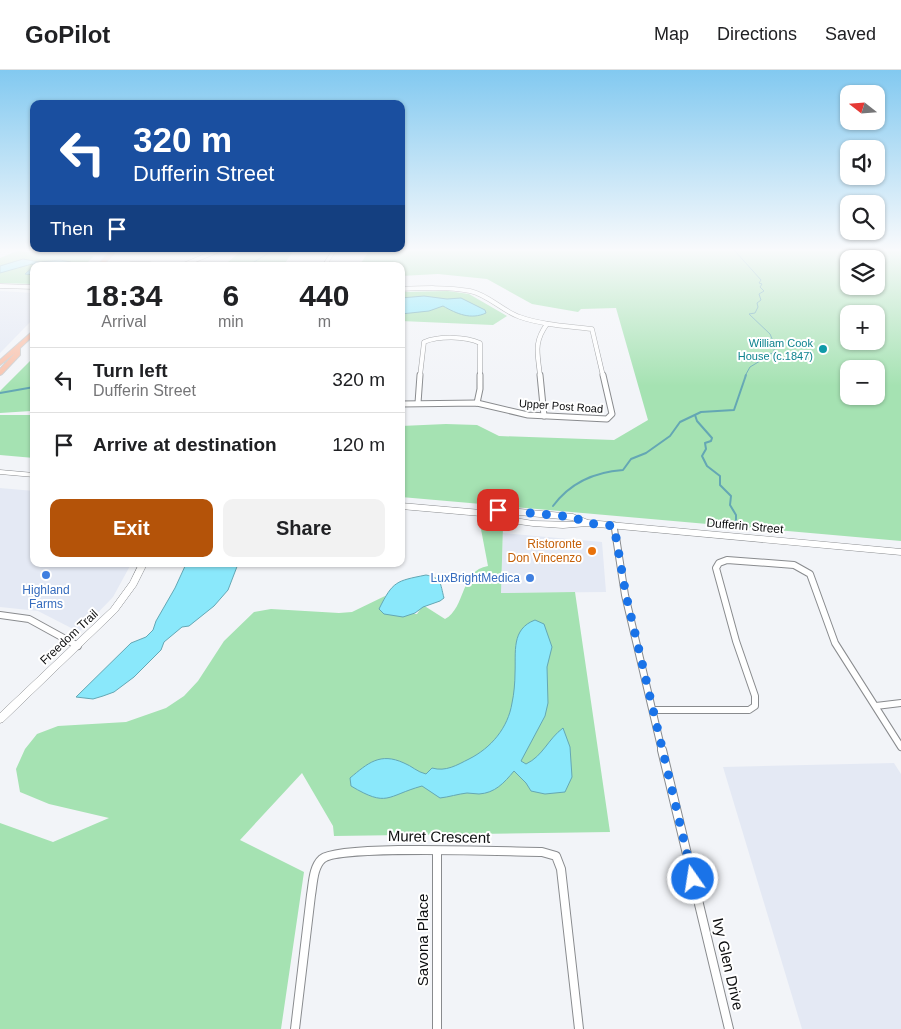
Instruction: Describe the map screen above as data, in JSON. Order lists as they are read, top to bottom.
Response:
{
  "streets": {
    "main road": ["Dufferin Street", "Freedom Trail"],
    "street": [
      "Upper Post Road",
      "Muret Crescent",
      "Savona Place",
      "Ivy Glen Drive"
    ]
  },
  "crossings": [
    ["Dufferin Street", "Ivy Glen Drive"],
    ["Muret Crescent", "Savona Place"]
  ],
  "places": [
    "William Cook House (c.1847)",
    "Ristoronte Don Vincenzo",
    "Highland Farms",
    "LuxBrightMedica"
  ],
  "north": "left",
  "page": {
    "header": "GoPilot",
    "nav": ["Map", "Directions", "Saved"],
    "map_buttons": ["+", "−"],
    "turn": ["320 m", "Dufferin Street"],
    "then": "Then",
    "eta": [
      "18:34",
      "Arrival",
      "6",
      "min",
      "440",
      "m"
    ],
    "list": [
      {
        "name": "Turn left",
        "note": "Dufferin Street",
        "value": "320 m"
      },
      {
        "name": "Arrive at destination",
        "value": "120 m"
      }
    ],
    "buttons": ["Exit", "Share"]
  }
}
